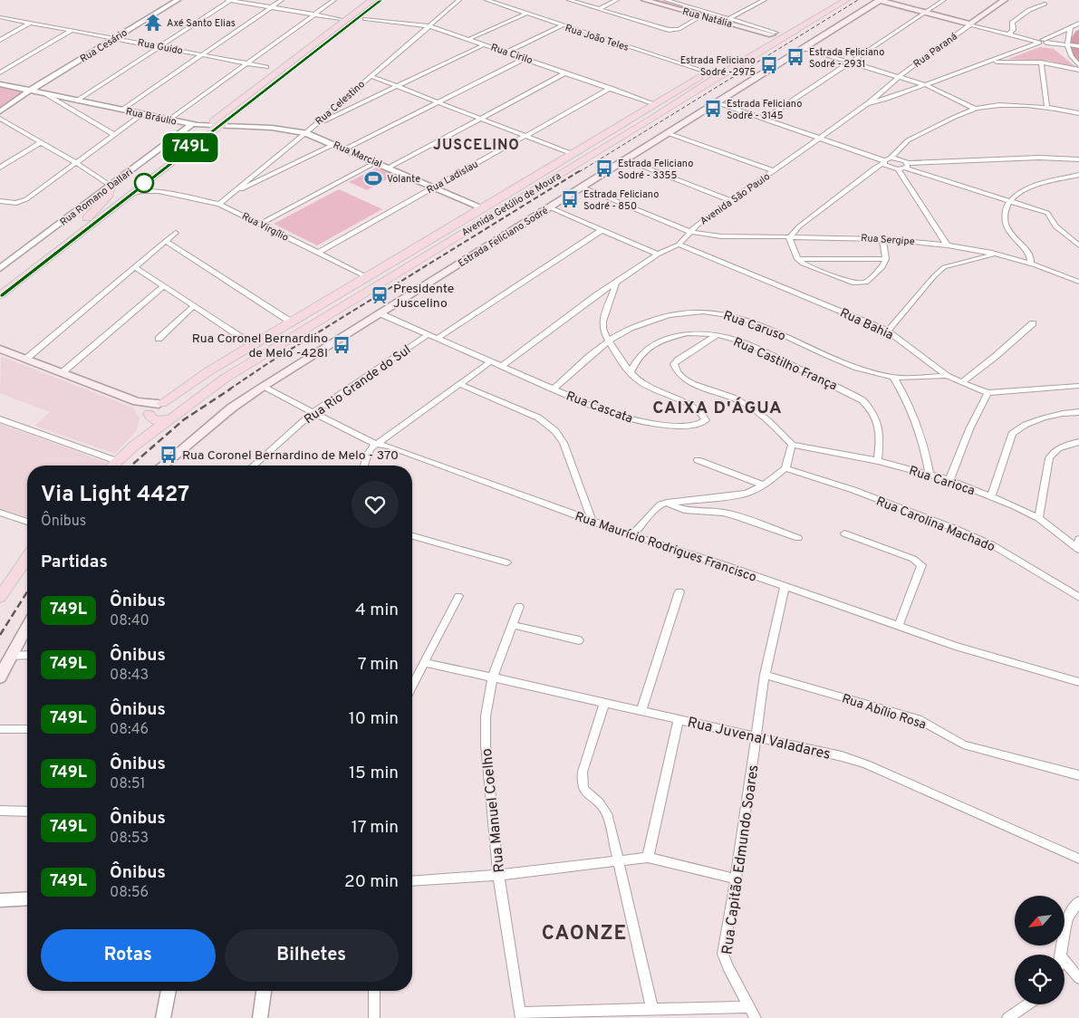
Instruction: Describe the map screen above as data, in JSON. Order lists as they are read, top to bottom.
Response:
{
  "streets": {
    "main road": [
      "Rua Natália",
      "Rua Paraná",
      "Avenida Getúlio de Moura",
      "Estrada Feliciano Sodré"
    ],
    "street": [
      "Rua João Teles",
      "Rua Cesário",
      "Rua Guido",
      "Rua Cirilo",
      "Rua Celestino",
      "Rua Bráulio",
      "Rua Marcial",
      "Rua Ladislau",
      "Rua Romano Dallari",
      "Avenida São Paulo",
      "Rua Virgílio",
      "Rua Sergipe",
      "Rua Bahia",
      "Rua Caruso",
      "Rua Castilho França",
      "Rua Rio Grande do Sul",
      "Rua Cascata",
      "Rua Carioca",
      "Rua Carolina Machado",
      "Rua Maurício Rodrigues Francisco",
      "Rua Abílio Rosa",
      "Rua Juvenal Valadares",
      "Rua Manuel Coelho",
      "Rua Capitão Edmundo Soares"
    ]
  },
  "crossings": [
    ["Rua Natália", "Avenida Getúlio de Moura"],
    ["Rua João Teles", "Avenida Getúlio de Moura"],
    ["Rua Cesário", "Rua Guido"],
    ["Rua Cesário", "Rua Bráulio"],
    ["Rua Paraná", "Avenida São Paulo"],
    ["Rua Cirilo", "Rua Celestino"],
    ["Rua Cirilo", "Rua Ladislau"],
    ["Rua Cirilo", "Avenida Getúlio de Moura"],
    ["Rua Celestino", "Rua Bráulio"],
    ["Rua Celestino", "Rua Marcial"],
    ["Rua Celestino", "Rua Virgílio"],
    ["Rua Bráulio", "Rua Marcial"],
    ["Rua Bráulio", "Rua Romano Dallari"],
    ["Rua Marcial", "Rua Ladislau"],
    ["Rua Marcial", "Avenida Getúlio de Moura"],
    ["Rua Ladislau", "Rua Virgílio"],
    ["Avenida São Paulo", "Rua Sergipe"],
    ["Avenida São Paulo", "Rua Bahia"],
    ["Avenida São Paulo", "Rua Cascata"],
    ["Avenida Getúlio de Moura", "Rua Virgílio"],
    ["Estrada Feliciano Sodré", "Rua Sergipe"],
    ["Estrada Feliciano Sodré", "Rua Cascata"],
    ["Estrada Feliciano Sodré", "Rua Maurício Rodrigues Francisco"],
    ["Rua Bahia", "Rua Caruso"],
    ["Rua Caruso", "Rua Cascata"],
    ["Rua Castilho França", "Rua Cascata"],
    ["Rua Castilho França", "Rua Carioca"],
    ["Rua Rio Grande do Sul", "Rua Cascata"],
    ["Rua Rio Grande do Sul", "Rua Maurício Rodrigues Francisco"],
    ["Rua Maurício Rodrigues Francisco", "Rua Capitão Edmundo Soares"],
    ["Rua Abílio Rosa", "Rua Capitão Edmundo Soares"],
    ["Rua Juvenal Valadares", "Rua Manuel Coelho"],
    ["Rua Juvenal Valadares", "Rua Capitão Edmundo Soares"]
  ],
  "districts": ["JUSCELINO", "CAIXA D'ÁGUA", "CAONZE"],
  "places": {
    "temple": ["Axé Santo Elias"],
    "bus stop": [
      "Estrada Feliciano Sodré - 2931",
      "Estrada Feliciano Sodré -2975",
      "Estrada Feliciano Sodré - 3145",
      "Estrada Feliciano Sodré - 3355",
      "Estrada Feliciano Sodré - 850",
      "Rua Coronel Bernardino de Melo -428I",
      "Rua Coronel Bernardino de Melo - 370"
    ],
    "sports": ["Volante"],
    "station": ["Presidente Juscelino"]
  },
  "lines": ["bus line 749L"],
  "north": "bottom left",
  "page": {
    "on_map": "749L",
    "heading": [
      ["Via Light 4427", "Ônibus"],
      "Partidas"
    ],
    "list": [
      {
        "mark": "749L",
        "name": "Ônibus",
        "note": "08:40",
        "value": "4 min"
      },
      {
        "mark": "749L",
        "name": "Ônibus",
        "note": "08:43",
        "value": "7 min"
      },
      {
        "mark": "749L",
        "name": "Ônibus",
        "note": "08:46",
        "value": "10 min"
      },
      {
        "mark": "749L",
        "name": "Ônibus",
        "note": "08:51",
        "value": "15 min"
      },
      {
        "mark": "749L",
        "name": "Ônibus",
        "note": "08:53",
        "value": "17 min"
      },
      {
        "mark": "749L",
        "name": "Ônibus",
        "note": "08:56",
        "value": "20 min"
      }
    ],
    "buttons": ["Rotas", "Bilhetes"]
  }
}
